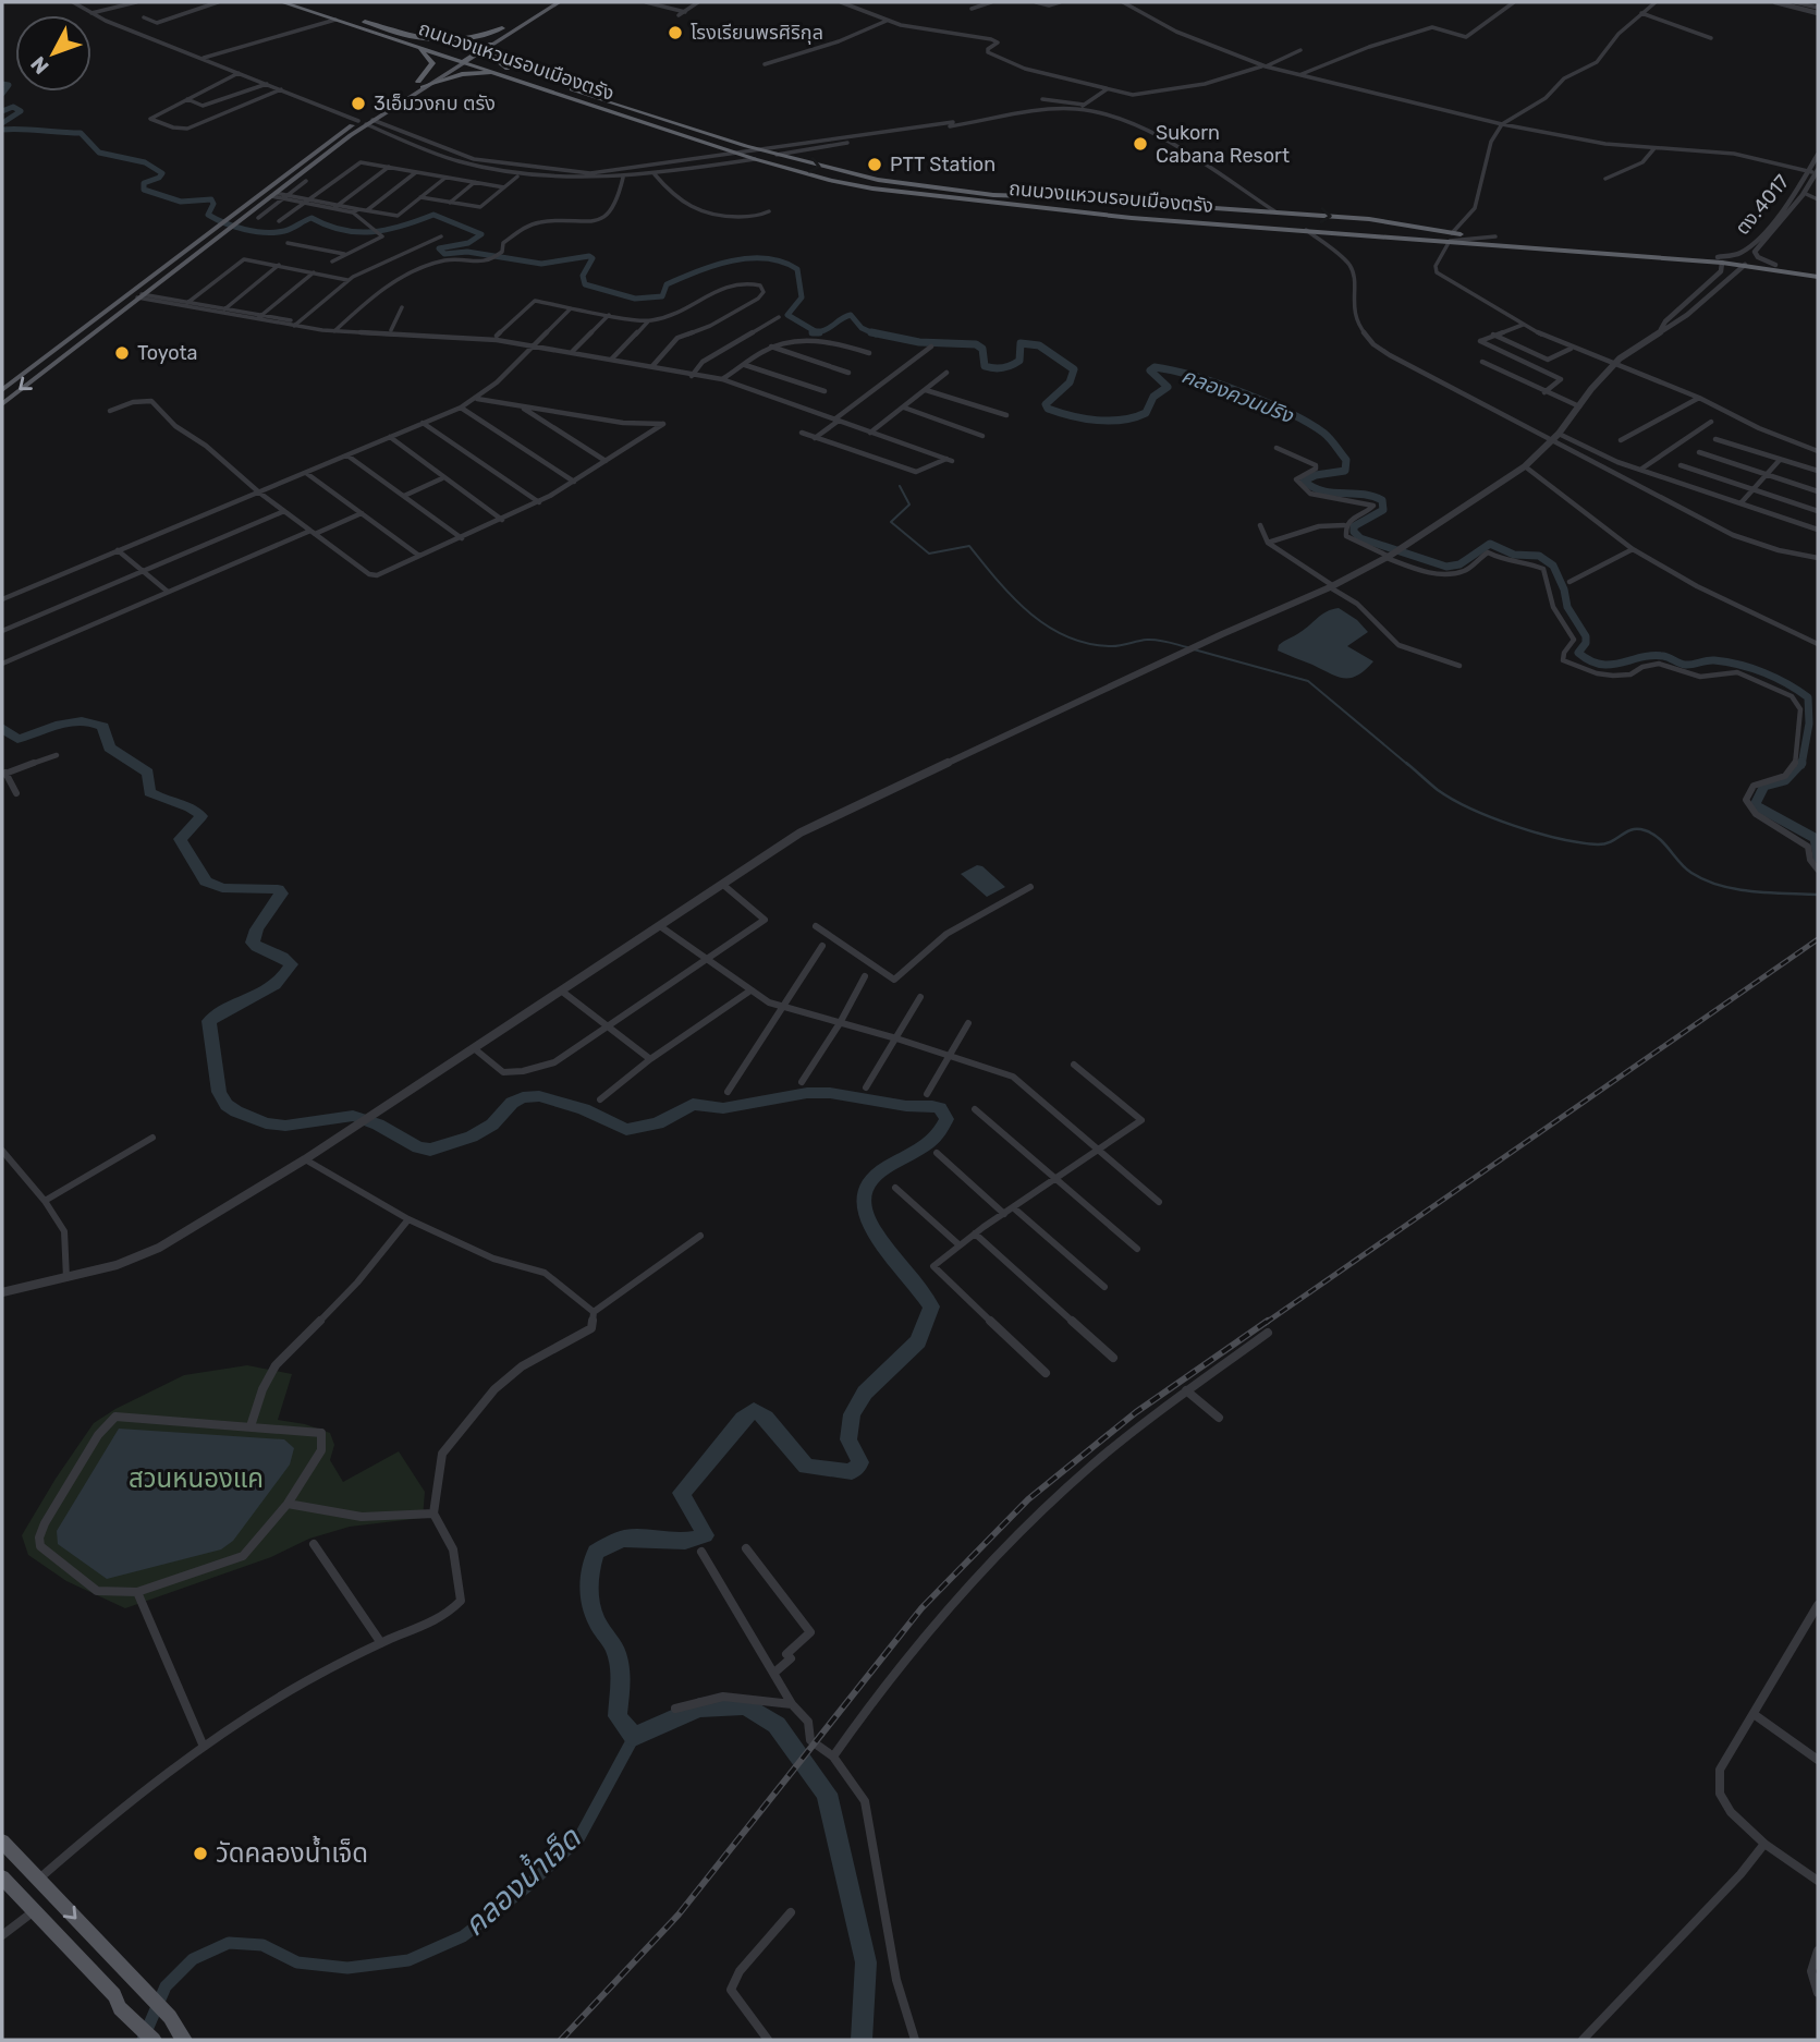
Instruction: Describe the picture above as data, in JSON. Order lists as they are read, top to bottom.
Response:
{
  "streets": {
    "highway": ["ถนนวงแหวนรอบเมืองตรัง"],
    "street": ["ตง.4017"]
  },
  "crossings": [
    ["ถนนวงแหวนรอบเมืองตรัง", "ตง.4017"]
  ],
  "water": ["คลองควนปริง", "คลองน้ำเจ็ด"],
  "parks": ["สวนหนองแค"],
  "places": [
    "โรงเรียนพรศิริกุล",
    "3เอ็มวงกบ ตรัง",
    "Sukorn Cabana Resort",
    "PTT Station",
    "Toyota",
    "วัดคลองน้ำเจ็ด"
  ],
  "north": "bottom left"
}
